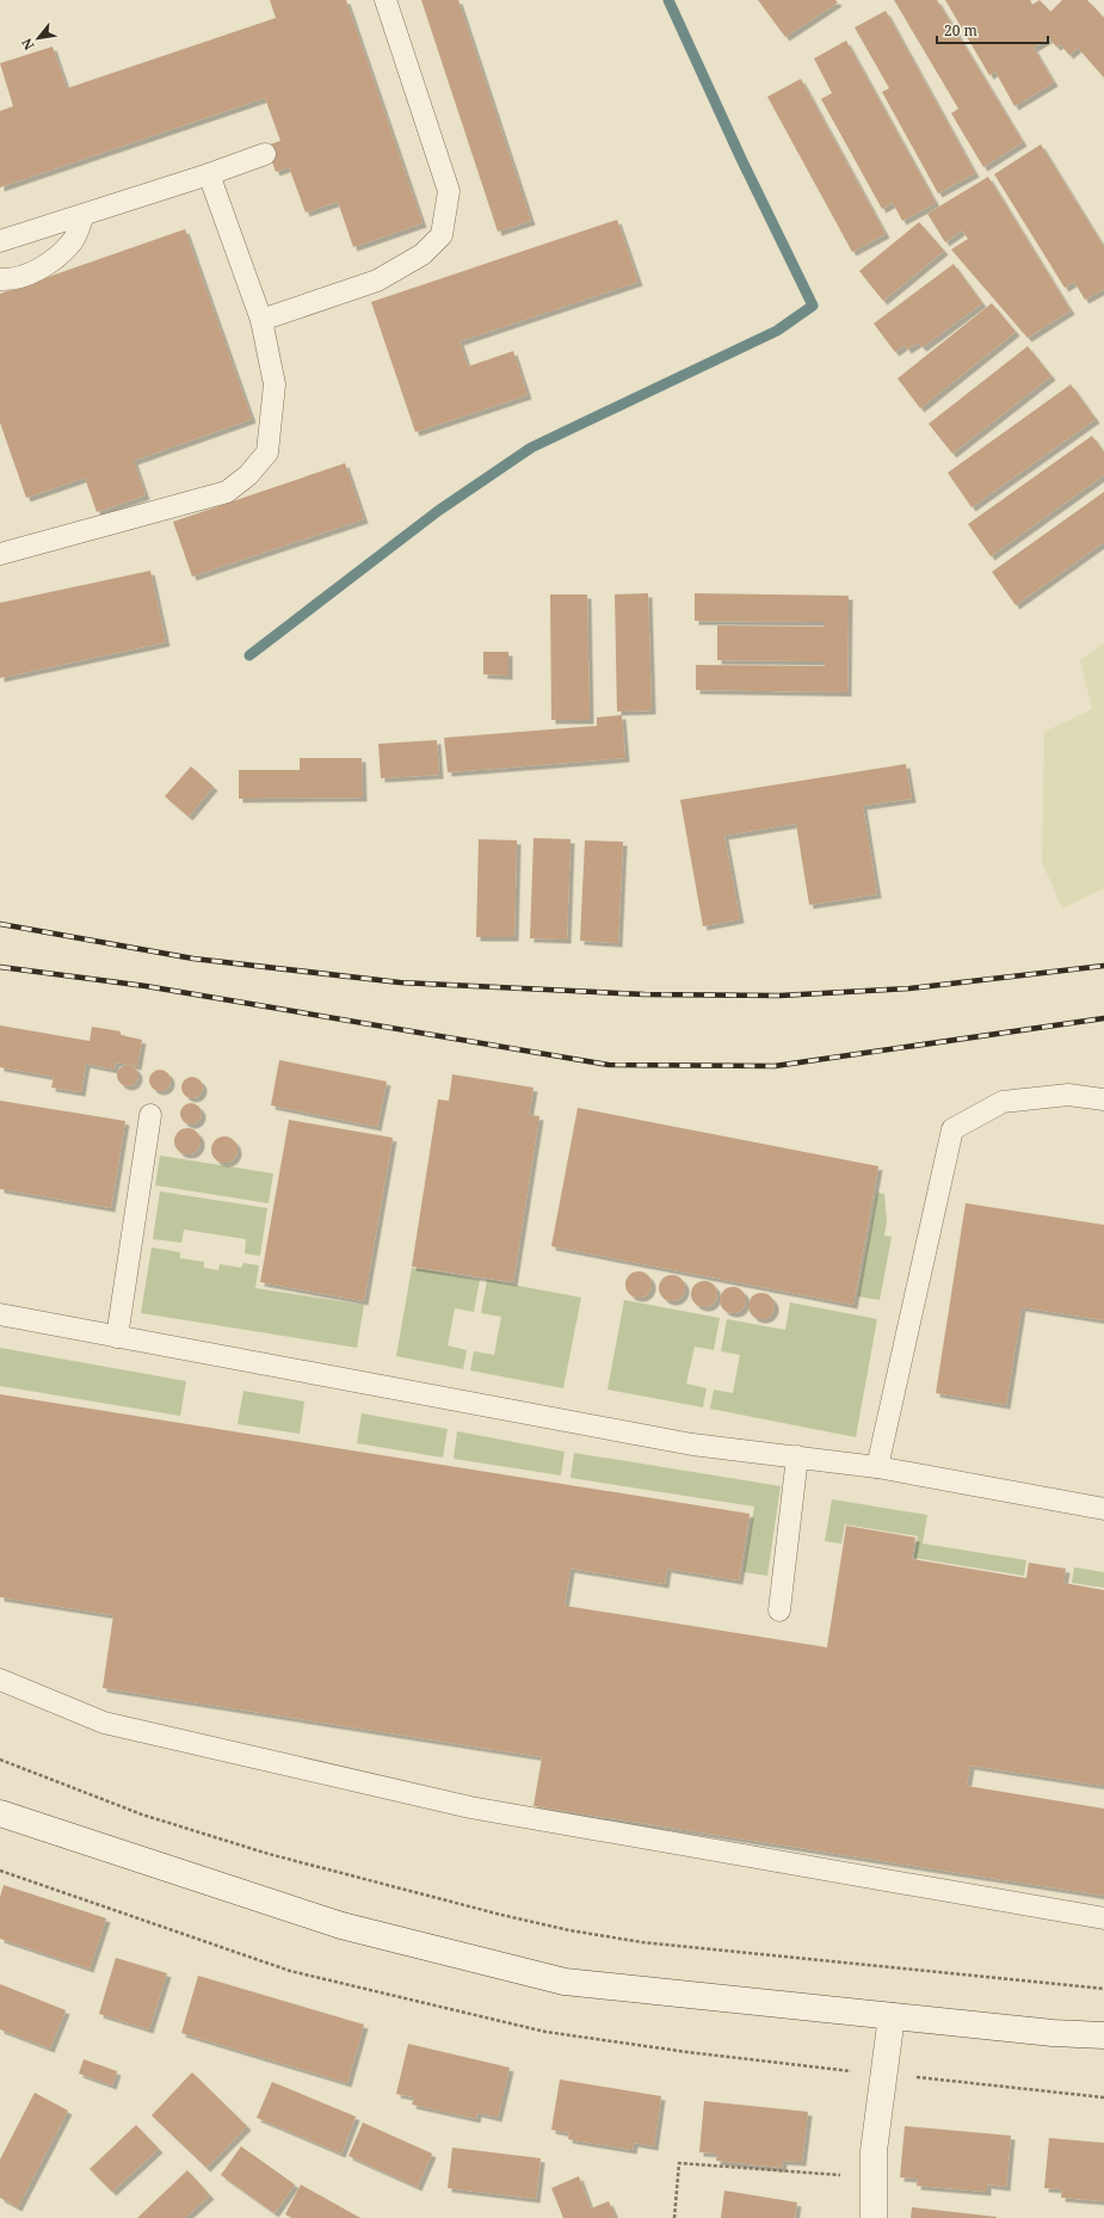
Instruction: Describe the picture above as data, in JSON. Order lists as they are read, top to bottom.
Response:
{
  "scale_bar": "20 m",
  "north": "bottom left"
}
